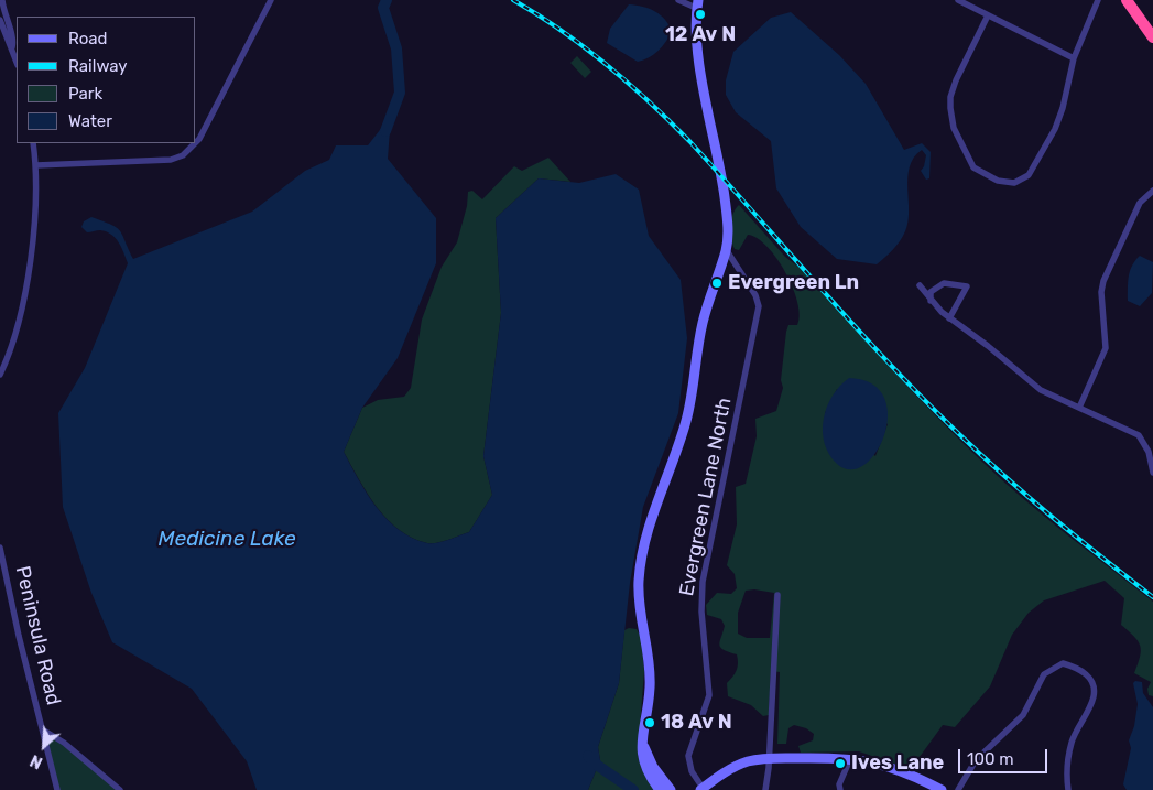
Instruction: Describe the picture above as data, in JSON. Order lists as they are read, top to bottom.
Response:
{
  "streets": {
    "street": ["Evergreen Lane North", "Peninsula Road"]
  },
  "water": ["Medicine Lake"],
  "places": [
    "12 Av N",
    "Evergreen Ln",
    "18 Av N",
    "Ives Lane"
  ],
  "legend": [
    "Road",
    "Railway",
    "Park",
    "Water"
  ],
  "scale_bar": "100 m",
  "north": "bottom left"
}
